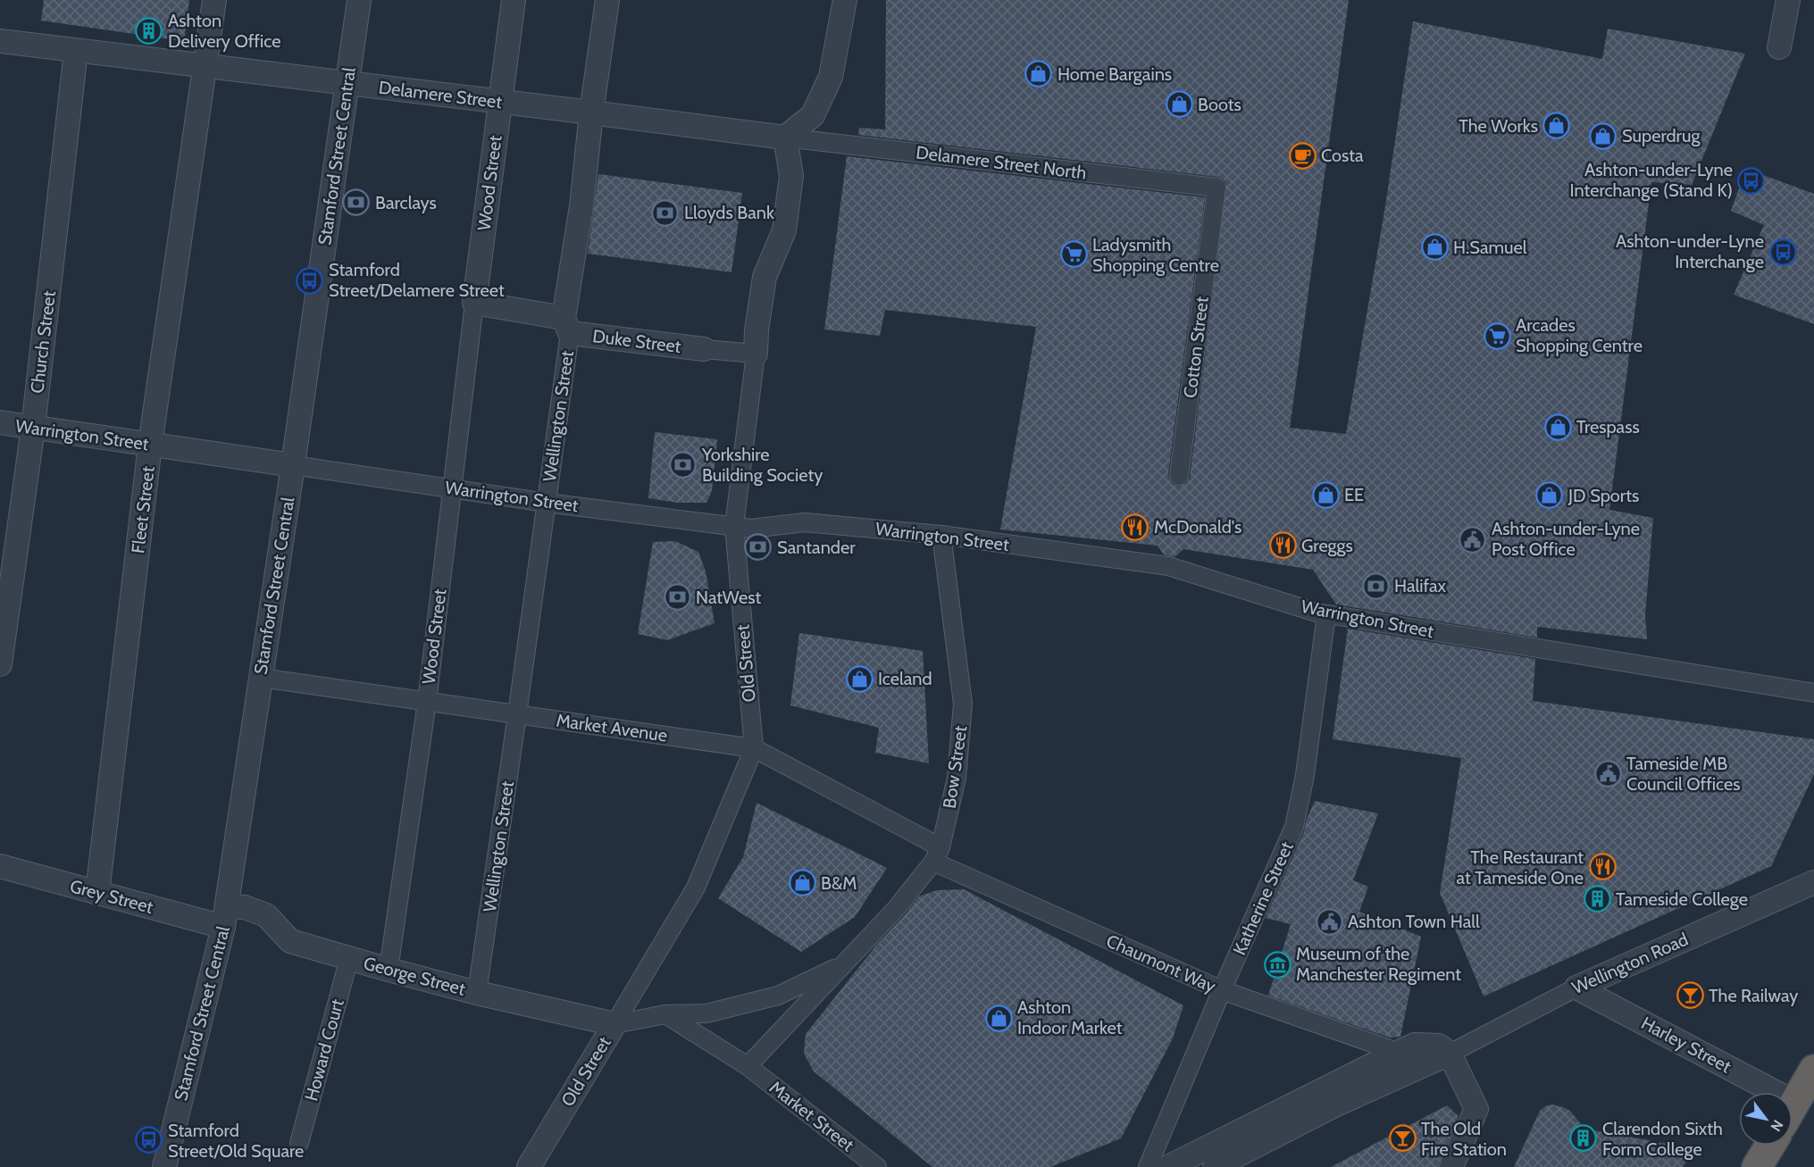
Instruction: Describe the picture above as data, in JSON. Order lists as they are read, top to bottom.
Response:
{
  "streets": {
    "street": [
      "Delamere Street",
      "Stamford Street Central",
      "Delamere Street North",
      "Wood Street",
      "Duke Street",
      "Church Street",
      "Cotton Street",
      "Wellington Street",
      "Warrington Street",
      "Fleet Street",
      "Old Street",
      "Market Avenue",
      "Bow Street",
      "Grey Street",
      "Katherine Street",
      "Chaumont Way",
      "Wellington Road",
      "George Street",
      "Harley Street",
      "Howard Court",
      "Market Street"
    ]
  },
  "crossings": [
    ["Delamere Street", "Stamford Street Central"],
    ["Delamere Street", "Delamere Street North"],
    ["Delamere Street", "Wood Street"],
    ["Delamere Street", "Church Street"],
    ["Delamere Street", "Wellington Street"],
    ["Delamere Street", "Fleet Street"],
    ["Delamere Street", "Old Street"],
    ["Stamford Street Central", "Warrington Street"],
    ["Stamford Street Central", "Market Avenue"],
    ["Stamford Street Central", "Grey Street"],
    ["Stamford Street Central", "George Street"],
    ["Delamere Street North", "Cotton Street"],
    ["Delamere Street North", "Old Street"],
    ["Wood Street", "Warrington Street"],
    ["Wood Street", "Market Avenue"],
    ["Wood Street", "George Street"],
    ["Duke Street", "Wellington Street"],
    ["Church Street", "Warrington Street"],
    ["Wellington Street", "Warrington Street"],
    ["Wellington Street", "Market Avenue"],
    ["Wellington Street", "George Street"],
    ["Warrington Street", "Fleet Street"],
    ["Warrington Street", "Old Street"],
    ["Warrington Street", "Bow Street"],
    ["Warrington Street", "Katherine Street"],
    ["Fleet Street", "Grey Street"],
    ["Old Street", "Market Avenue"],
    ["Old Street", "Bow Street"],
    ["Old Street", "George Street"],
    ["Market Avenue", "Bow Street"],
    ["Market Avenue", "Chaumont Way"],
    ["Bow Street", "Chaumont Way"],
    ["Bow Street", "George Street"],
    ["Bow Street", "Market Street"],
    ["Grey Street", "George Street"],
    ["Katherine Street", "Chaumont Way"],
    ["Wellington Road", "Harley Street"],
    ["George Street", "Howard Court"]
  ],
  "places": {
    "building": ["Ashton Delivery Office", "Tameside College", "Clarendon Sixth Form College"],
    "shop": [
      "Home Bargains",
      "Boots",
      "The Works",
      "Superdrug",
      "H.Samuel",
      "Trespass",
      "EE",
      "JD Sports",
      "Iceland",
      "B&M",
      "Ashton Indoor Market"
    ],
    "cafe": ["Costa"],
    "bus stop": [
      "Ashton-under-Lyne Interchange (Stand K)",
      "Ashton-under-Lyne Interchange",
      "Stamford Street/Delamere Street",
      "Stamford Street/Old Square"
    ],
    "bank": [
      "Barclays",
      "Lloyds Bank",
      "Yorkshire Building Society",
      "Santander",
      "Halifax",
      "NatWest"
    ],
    "supermarket": ["Ladysmith Shopping Centre", "Arcades Shopping Centre"],
    "restaurant": ["McDonald's", "Greggs", "The Restaurant at Tameside One"],
    "public building": ["Ashton-under-Lyne Post Office", "Tameside MB Council Offices", "Ashton Town Hall"],
    "museum": ["Museum of the Manchester Regiment"],
    "bar": ["The Railway", "The Old Fire Station"]
  },
  "north": "bottom right"
}
